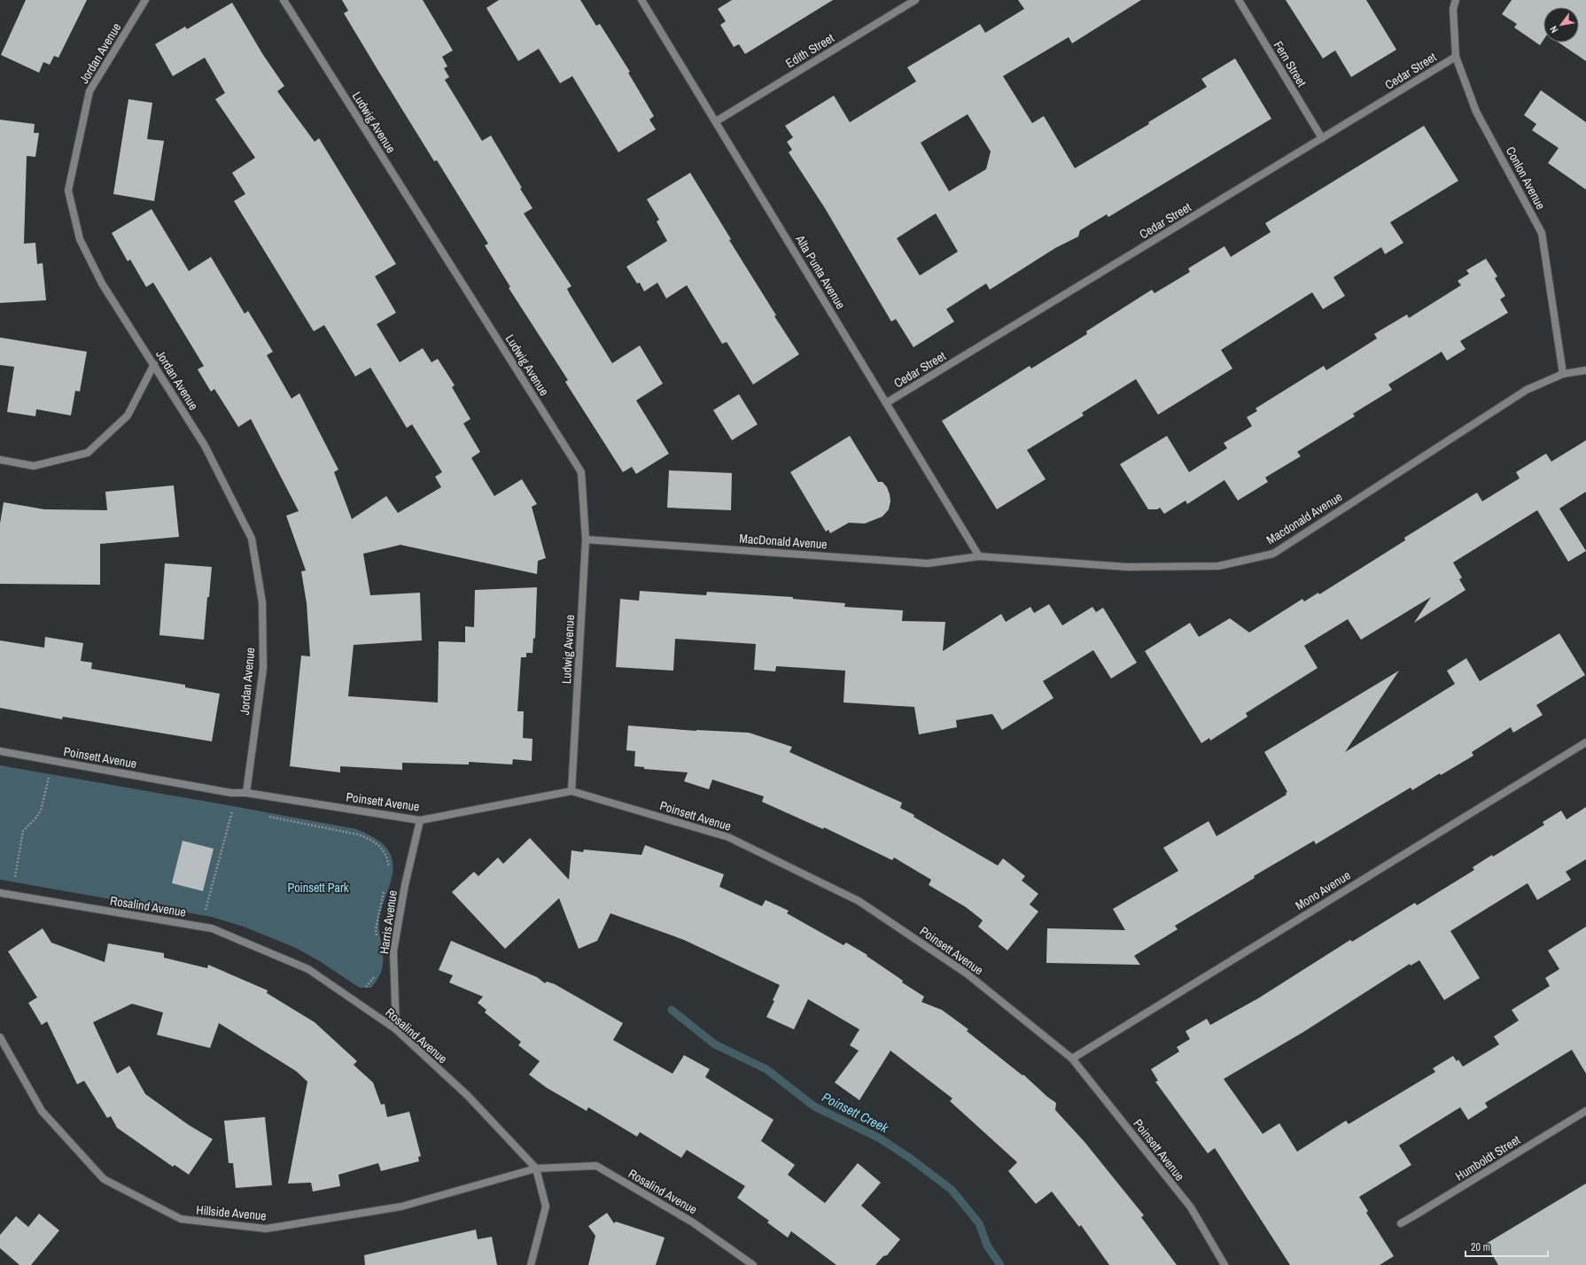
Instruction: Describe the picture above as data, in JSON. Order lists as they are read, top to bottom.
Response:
{
  "streets": {
    "street": [
      "Edith Street",
      "Jordan Avenue",
      "Fern Street",
      "Cedar Street",
      "Ludwig Avenue",
      "Conlon Avenue",
      "Alta Punta Avenue",
      "Macdonald Avenue",
      "MacDonald Avenue",
      "Poinsett Avenue",
      "Mono Avenue",
      "Rosalind Avenue",
      "Harris Avenue",
      "Humboldt Street",
      "Hillside Avenue"
    ]
  },
  "crossings": [
    ["Edith Street", "Alta Punta Avenue"],
    ["Jordan Avenue", "Poinsett Avenue"],
    ["Fern Street", "Cedar Street"],
    ["Cedar Street", "Conlon Avenue"],
    ["Cedar Street", "Alta Punta Avenue"],
    ["Ludwig Avenue", "MacDonald Avenue"],
    ["Ludwig Avenue", "Poinsett Avenue"],
    ["Conlon Avenue", "Macdonald Avenue"],
    ["Alta Punta Avenue", "Macdonald Avenue"],
    ["Alta Punta Avenue", "MacDonald Avenue"],
    ["Macdonald Avenue", "MacDonald Avenue"],
    ["Poinsett Avenue", "Mono Avenue"],
    ["Poinsett Avenue", "Harris Avenue"],
    ["Rosalind Avenue", "Harris Avenue"],
    ["Rosalind Avenue", "Hillside Avenue"]
  ],
  "water": ["Poinsett Creek"],
  "parks": ["Poinsett Park"],
  "scale_bar": "20 m",
  "north": "bottom left"
}
